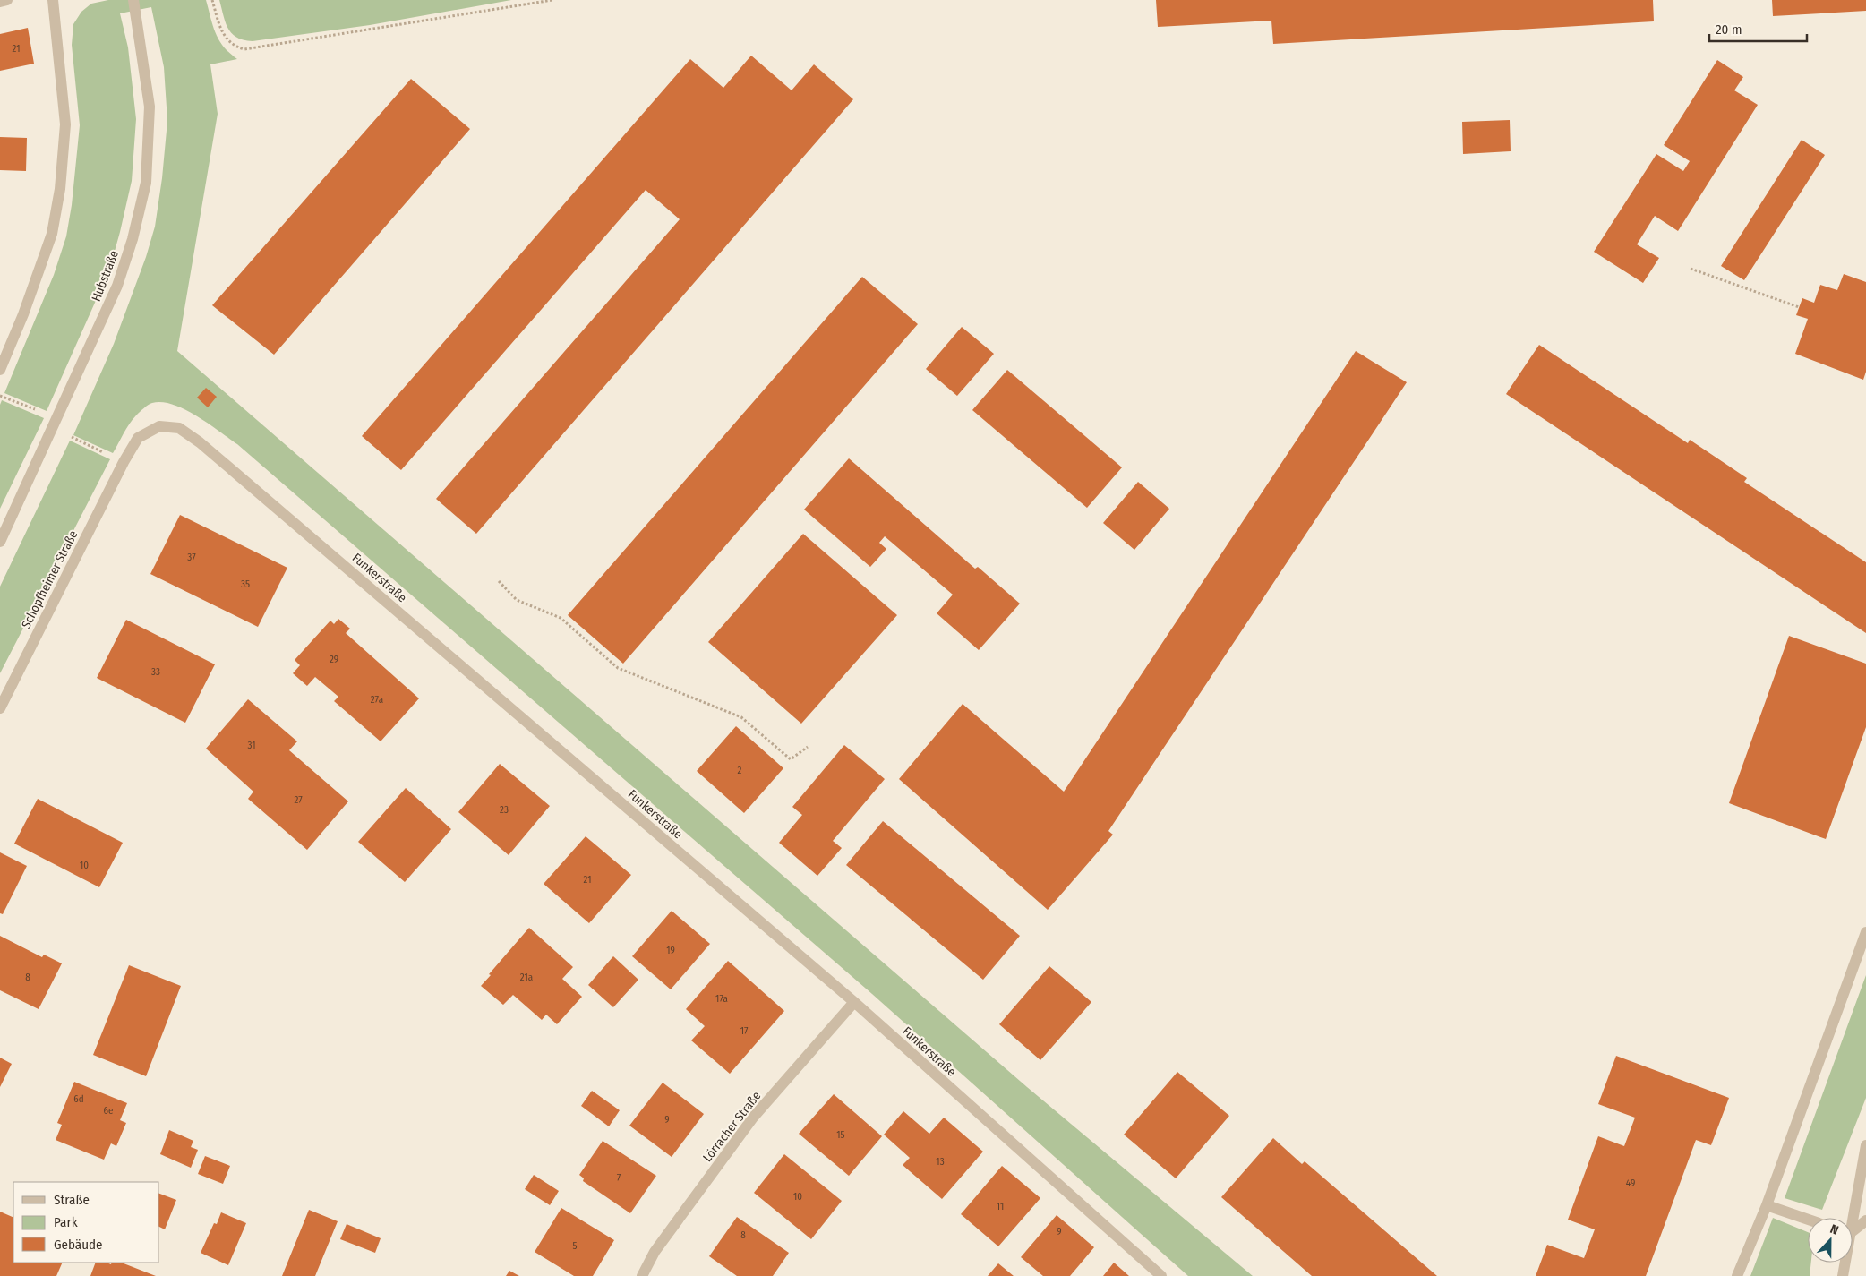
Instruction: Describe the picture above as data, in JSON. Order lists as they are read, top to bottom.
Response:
{
  "streets": {
    "street": [
      "Hubstraße",
      "Funkerstraße",
      "Schopfheimer Straße",
      "Lörracher Straße"
    ]
  },
  "crossings": [
    ["Funkerstraße", "Schopfheimer Straße"],
    ["Funkerstraße", "Lörracher Straße"]
  ],
  "house_numbers": [
    "21",
    "37",
    "35",
    "29",
    "33",
    "27a",
    "31",
    "2",
    "27",
    "23",
    "10",
    "21",
    "19",
    "8",
    "21a",
    "17a",
    "17",
    "6d",
    "6e",
    "9",
    "15",
    "13",
    "7",
    "49",
    "10",
    "11",
    "9",
    "8",
    "5"
  ],
  "legend": ["Straße", "Park", "Gebäude"],
  "scale_bar": "20 m",
  "north": "top"
}
